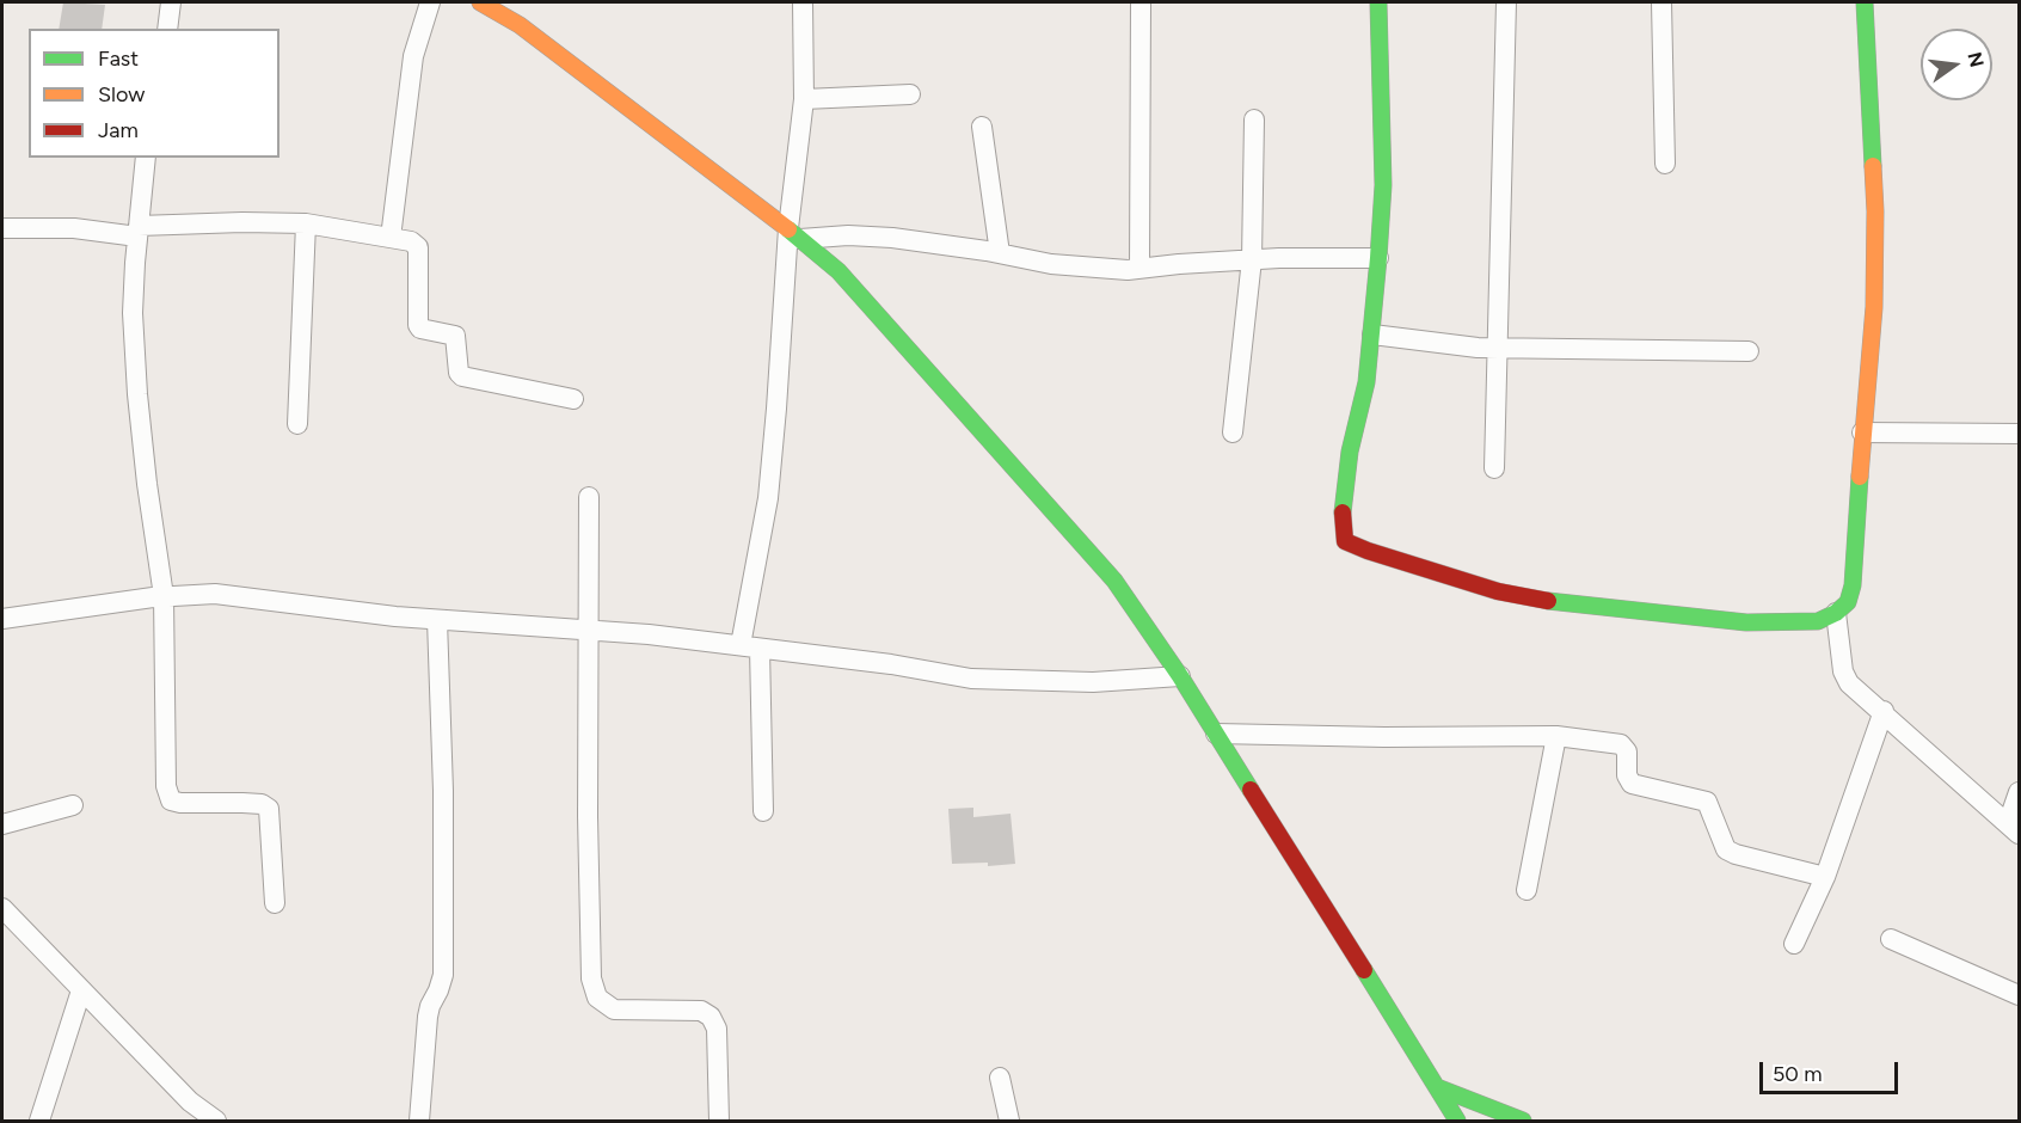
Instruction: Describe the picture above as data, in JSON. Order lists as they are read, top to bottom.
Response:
{
  "legend": ["Fast", "Slow", "Jam"],
  "scale_bar": "50 m",
  "north": "right"
}
